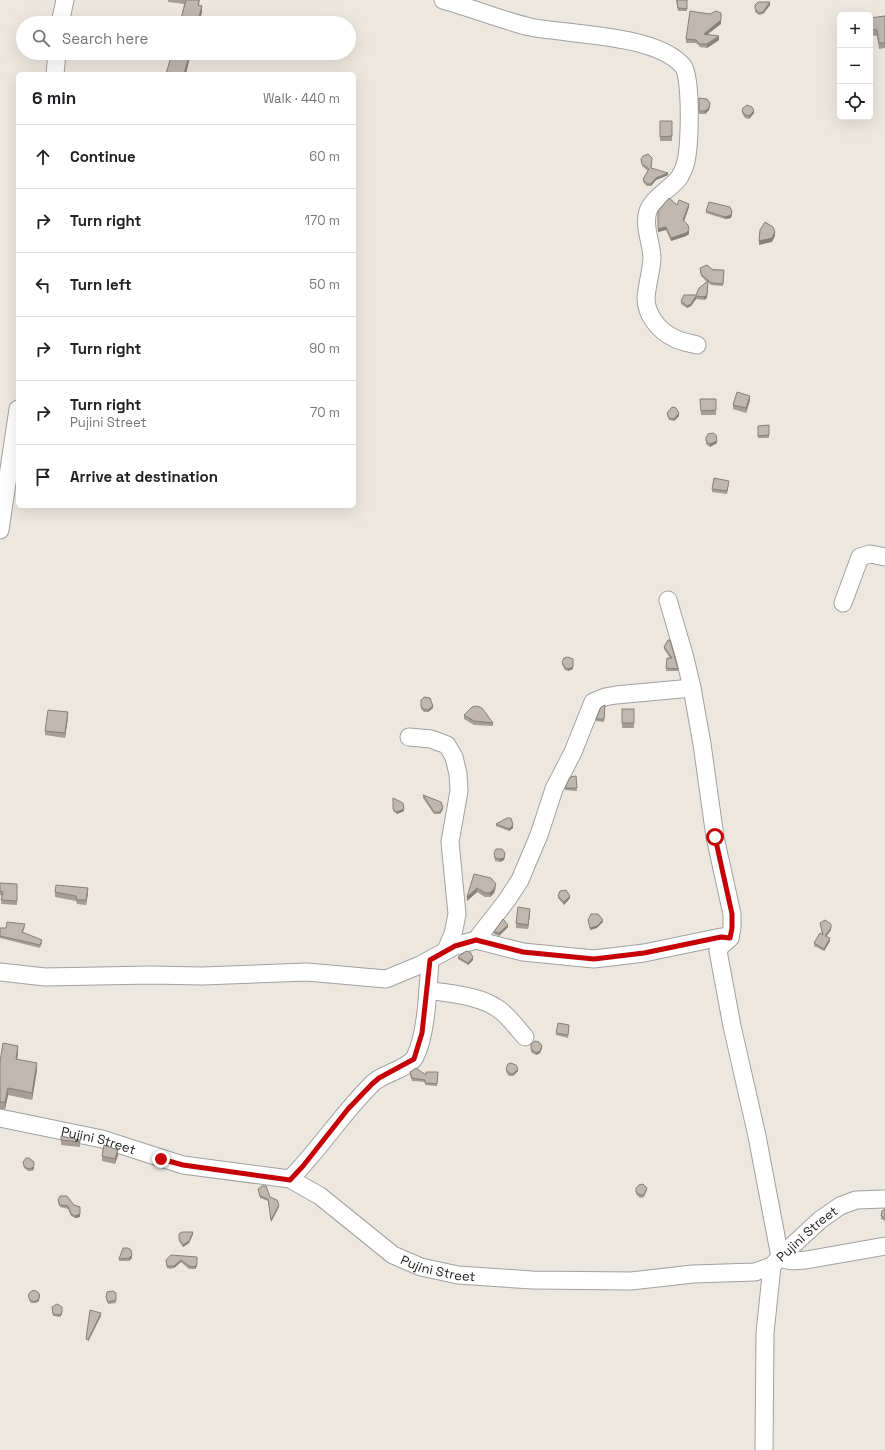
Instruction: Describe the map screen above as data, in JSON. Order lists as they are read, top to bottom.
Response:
{
  "streets": {
    "street": ["Pujini Street"]
  },
  "page": {
    "map_buttons": ["+", "−"],
    "search": "Search here",
    "heading": ["6 min", "Walk · 440 m"],
    "list": [
      ["Continue", "60 m"],
      ["Turn right", "170 m"],
      ["Turn left", "50 m"],
      ["Turn right", "90 m"],
      ["Turn right", "Pujini Street", "70 m"],
      "Arrive at destination"
    ]
  }
}
